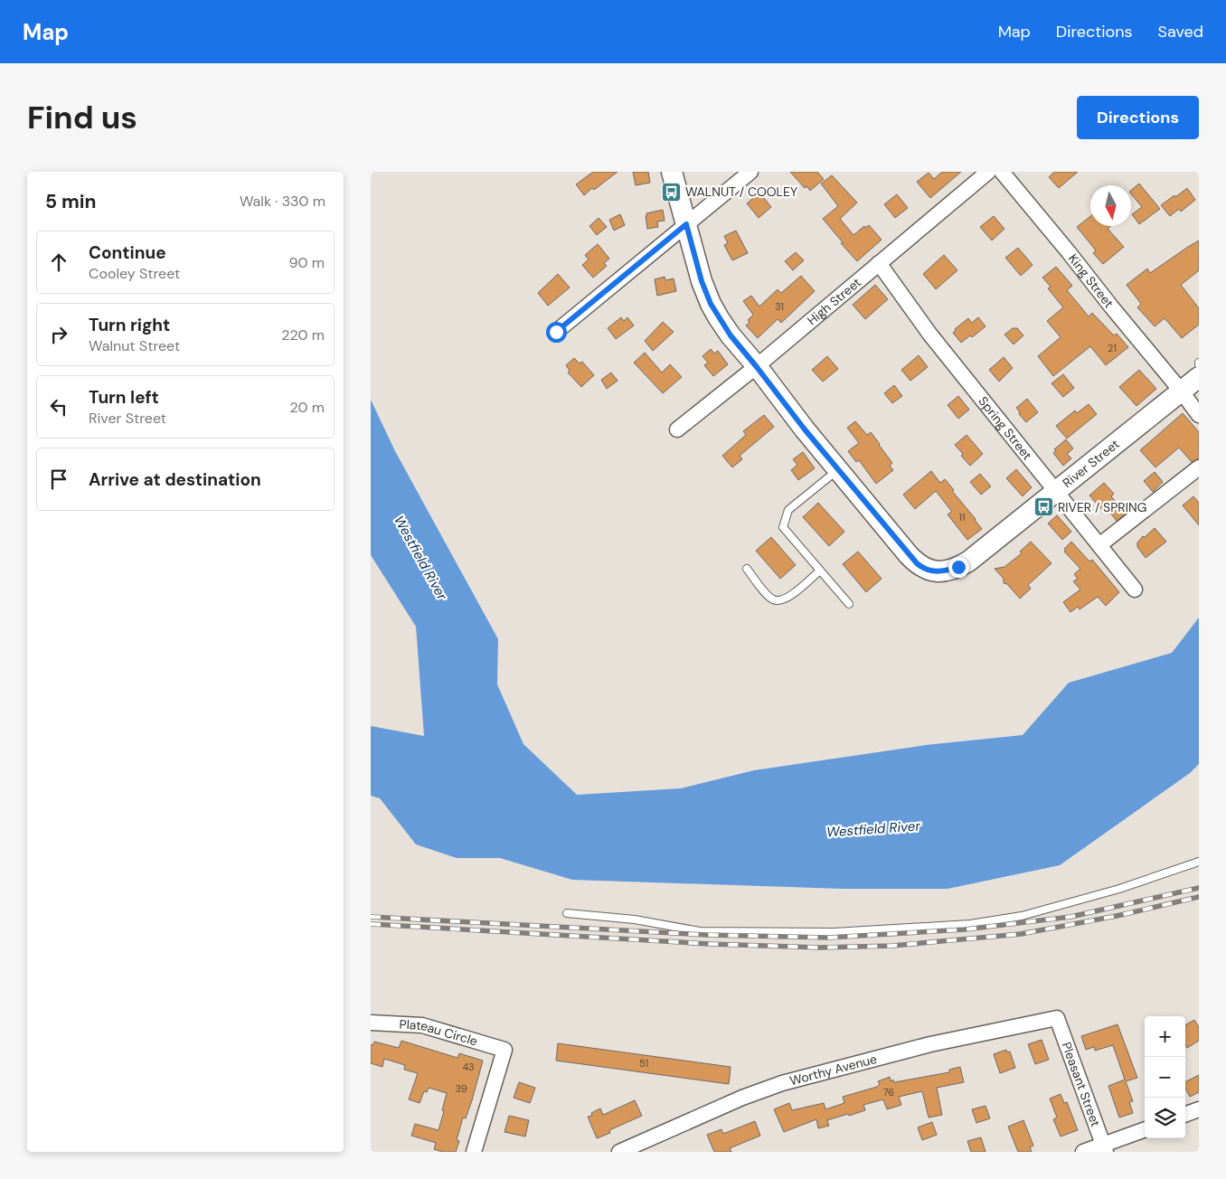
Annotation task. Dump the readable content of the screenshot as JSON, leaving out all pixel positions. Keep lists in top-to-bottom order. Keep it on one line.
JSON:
{"streets":{"street":["King Street","High Street","Spring Street","River Street","Plateau Circle","Worthy Avenue","Pleasant Street"]},"crossings":[["King Street","River Street"],["High Street","Spring Street"],["Spring Street","River Street"],["Worthy Avenue","Pleasant Street"]],"water":["Westfield River"],"places":{"bus stop":["WALNUT / COOLEY","RIVER / SPRING"]},"house_numbers":["31","21","11","51","43","39","76"],"north":"bottom","page":{"header":"Map","nav":["Map","Directions","Saved"],"buttons":"Directions","title":"Find us","heading":["5 min","Walk · 330 m"],"list":[["Continue","Cooley Street","90 m"],["Turn right","Walnut Street","220 m"],["Turn left","River Street","20 m"],"Arrive at destination"],"map_buttons":["+","−"]}}
